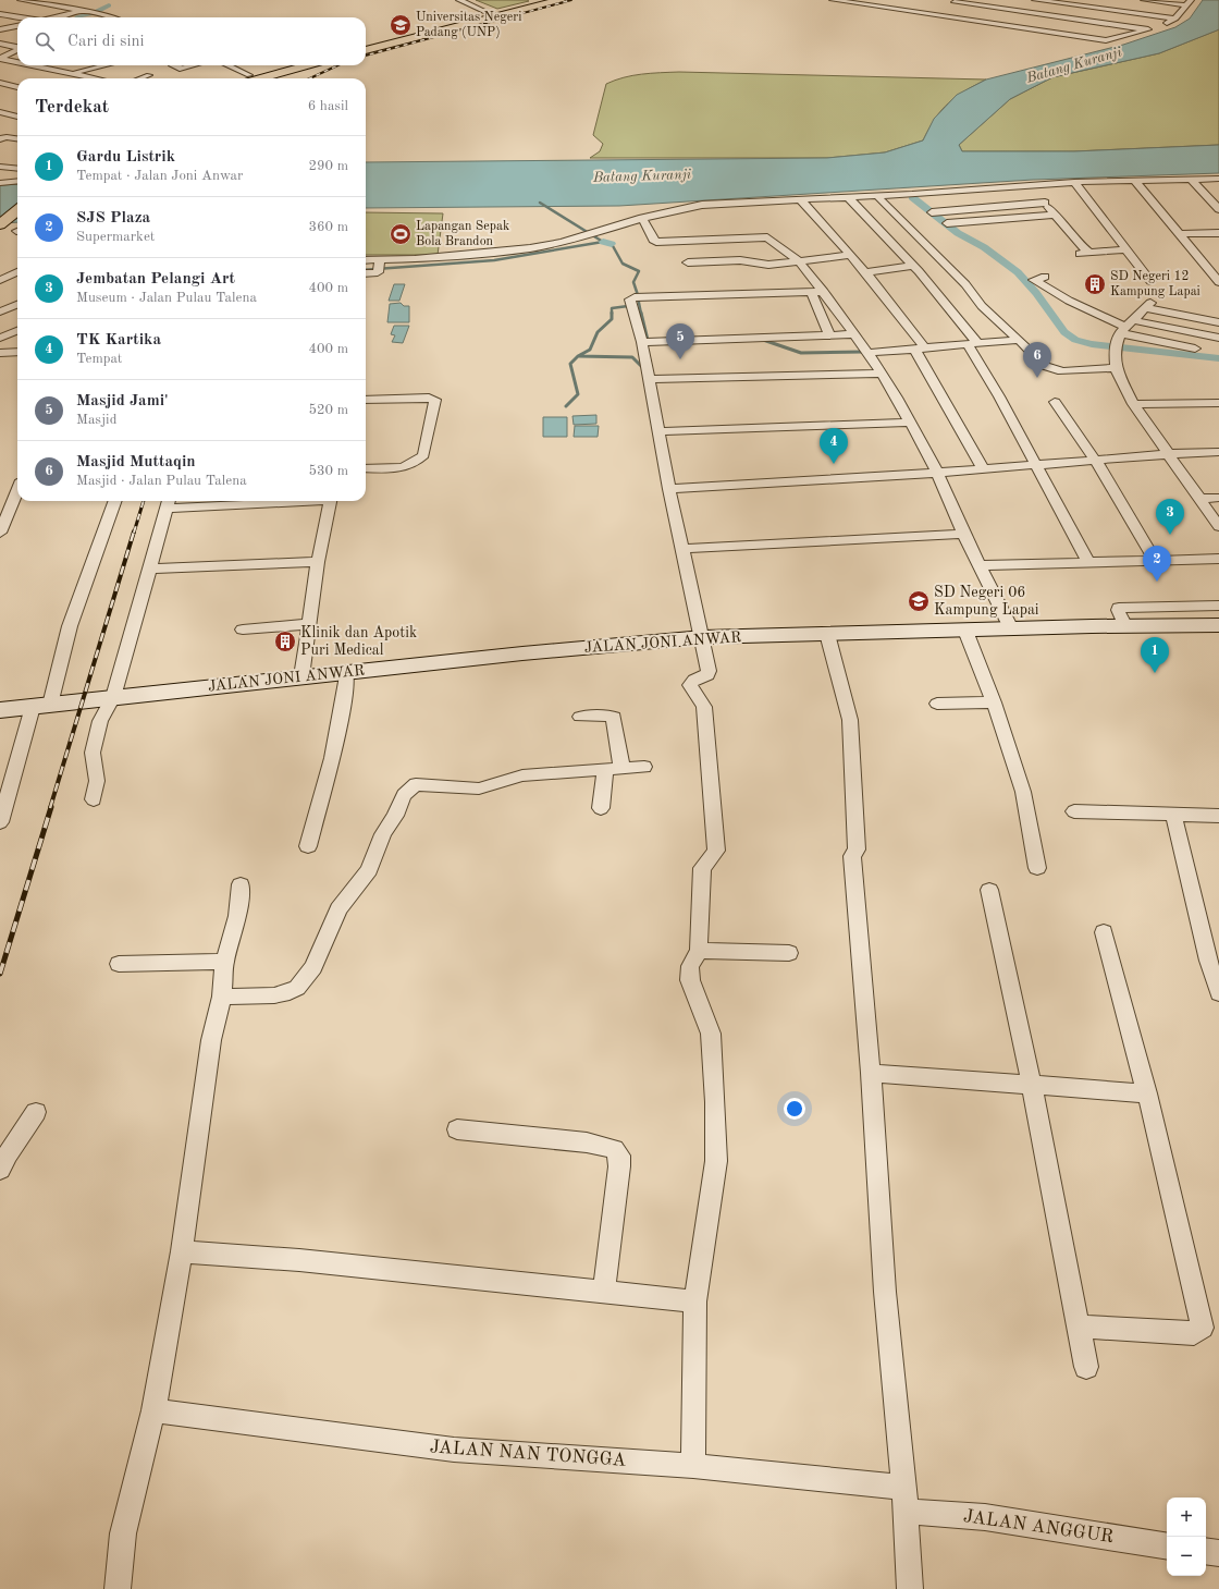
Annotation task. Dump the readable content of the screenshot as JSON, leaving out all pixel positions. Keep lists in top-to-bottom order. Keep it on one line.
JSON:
{"streets":{"main road":["JALAN JONI ANWAR"],"street":["JALAN NAN TONGGA","JALAN ANGGUR"]},"crossings":[["JALAN NAN TONGGA","JALAN ANGGUR"]],"water":["Batang Kuranji"],"places":{"school or university":["Universitas Negeri Padang (UNP)","SD Negeri 06 Kampung Lapai"],"sports":["Lapangan Sepak Bola Brandon"],"building":["SD Negeri 12 Kampung Lapai","Klinik dan Apotik Puri Medical"]},"page":{"search":"Cari di sini","heading":["Terdekat","6 hasil"],"list":[{"mark":"1","name":"Gardu Listrik","note":"Tempat · Jalan Joni Anwar","value":"290 m"},{"mark":"2","name":"SJS Plaza","note":"Supermarket","value":"360 m"},{"mark":"3","name":"Jembatan Pelangi Art","note":"Museum · Jalan Pulau Talena","value":"400 m"},{"mark":"4","name":"TK Kartika","note":"Tempat","value":"400 m"},{"mark":"5","name":"Masjid Jami'","note":"Masjid","value":"520 m"},{"mark":"6","name":"Masjid Muttaqin","note":"Masjid · Jalan Pulau Talena","value":"530 m"}],"pins":["5","6","4","3","2","1"],"map_buttons":["+","−"]}}
